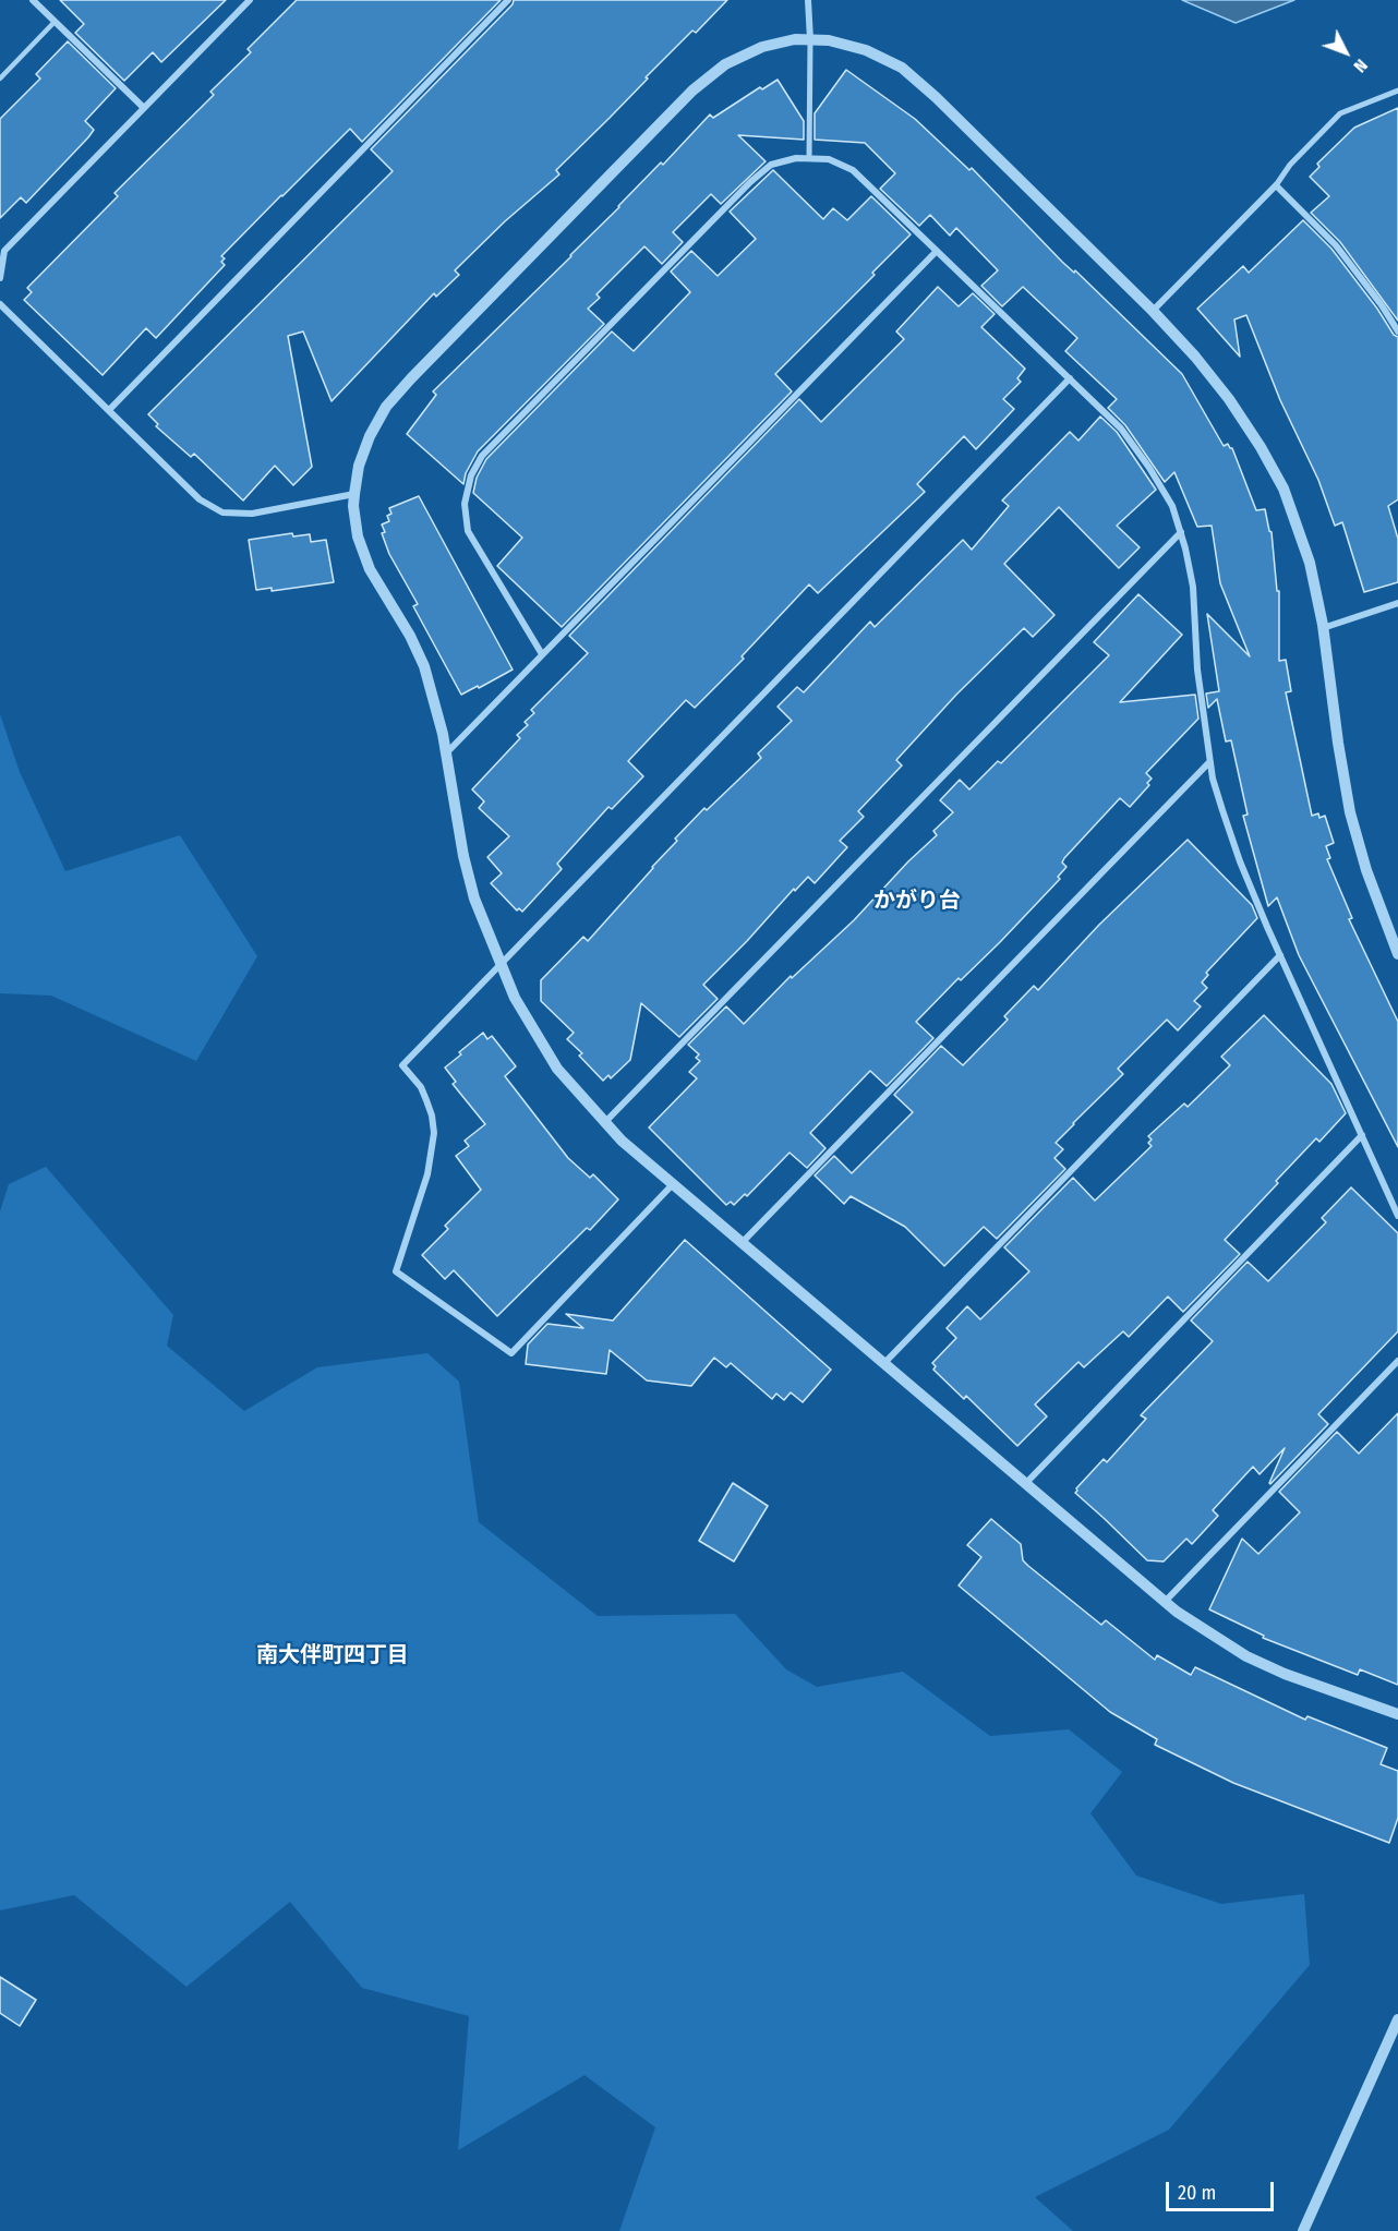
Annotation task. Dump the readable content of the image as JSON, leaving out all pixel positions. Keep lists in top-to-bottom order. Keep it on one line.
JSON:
{"districts":["かがり台","南大伴町四丁目"],"scale_bar":"20 m","north":"bottom right"}
